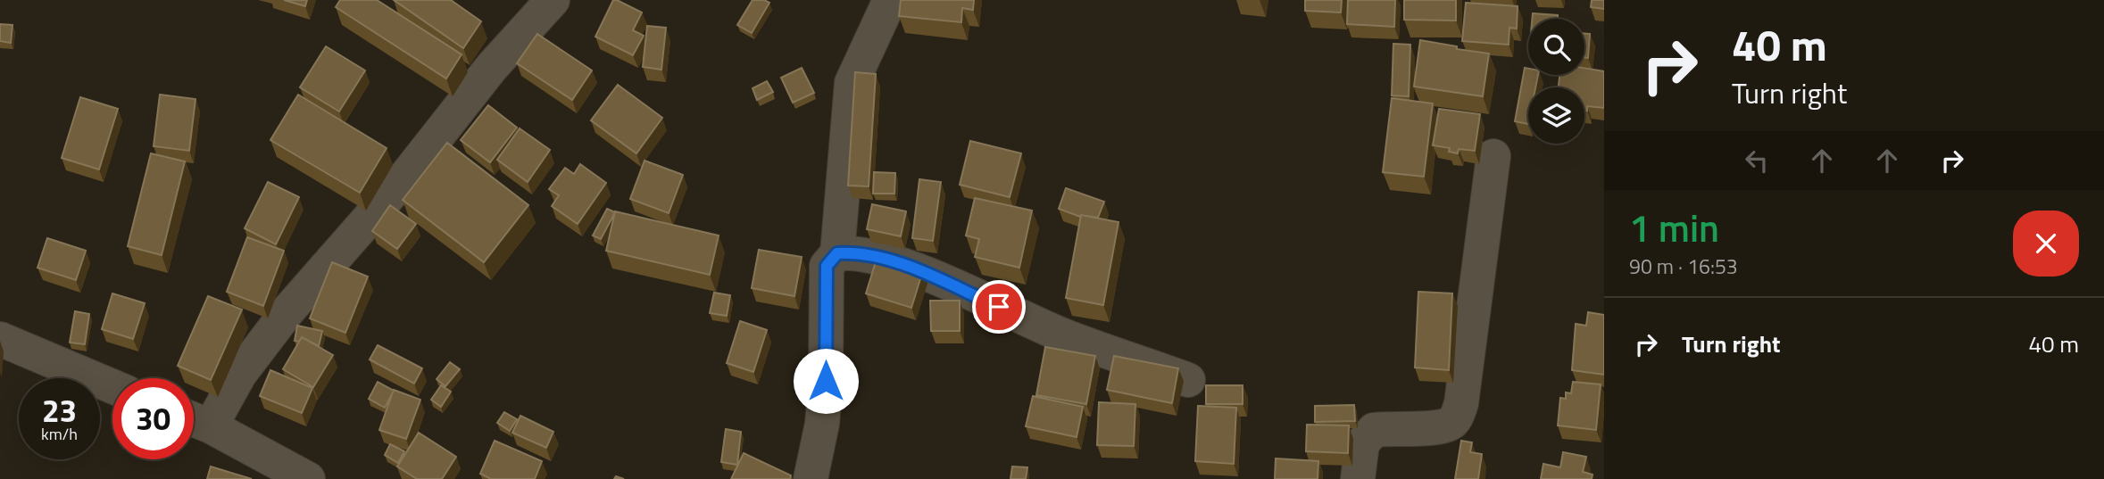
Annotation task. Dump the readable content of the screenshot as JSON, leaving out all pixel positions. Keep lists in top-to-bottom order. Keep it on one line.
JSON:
{"page":{"turn":["40 m","Turn right"],"heading":["1 min","90 m · 16:53"],"list":[{"name":"Turn right","value":"40 m"}],"speed":"23 km/h","limit":"30"}}
